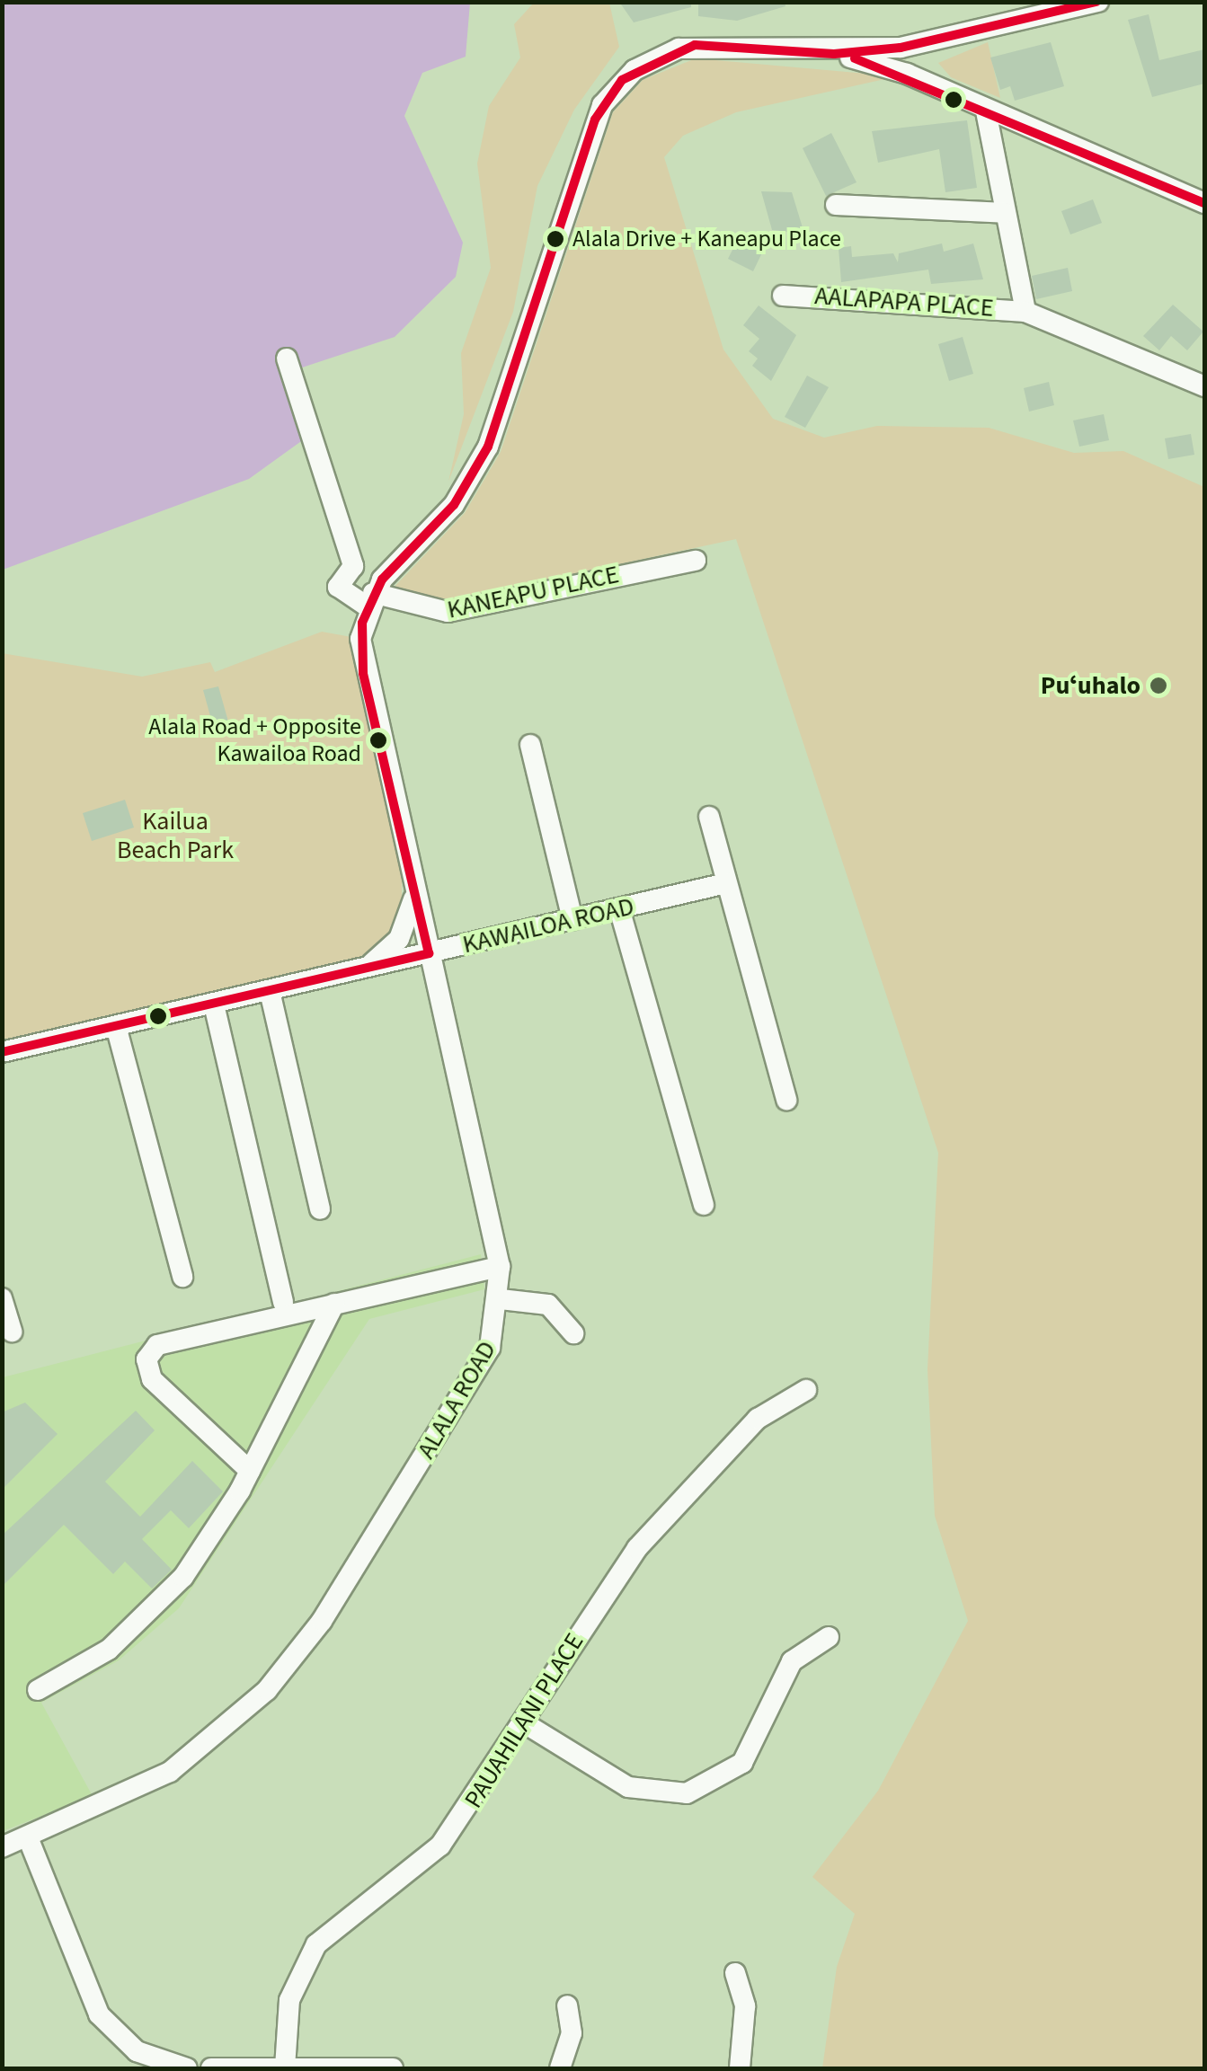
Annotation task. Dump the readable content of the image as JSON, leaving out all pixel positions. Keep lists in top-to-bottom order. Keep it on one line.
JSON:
{"streets":{"street":["AALAPAPA PLACE","KANEAPU PLACE","KAWAILOA ROAD","ALALA ROAD","PAUAHILANI PLACE"]},"crossings":[["KANEAPU PLACE","ALALA ROAD"],["KAWAILOA ROAD","ALALA ROAD"]],"parks":["Kailua Beach Park"],"places":["Alala Drive + Kaneapu Place","Puʻuhalo","Alala Road + Opposite Kawailoa Road"]}
